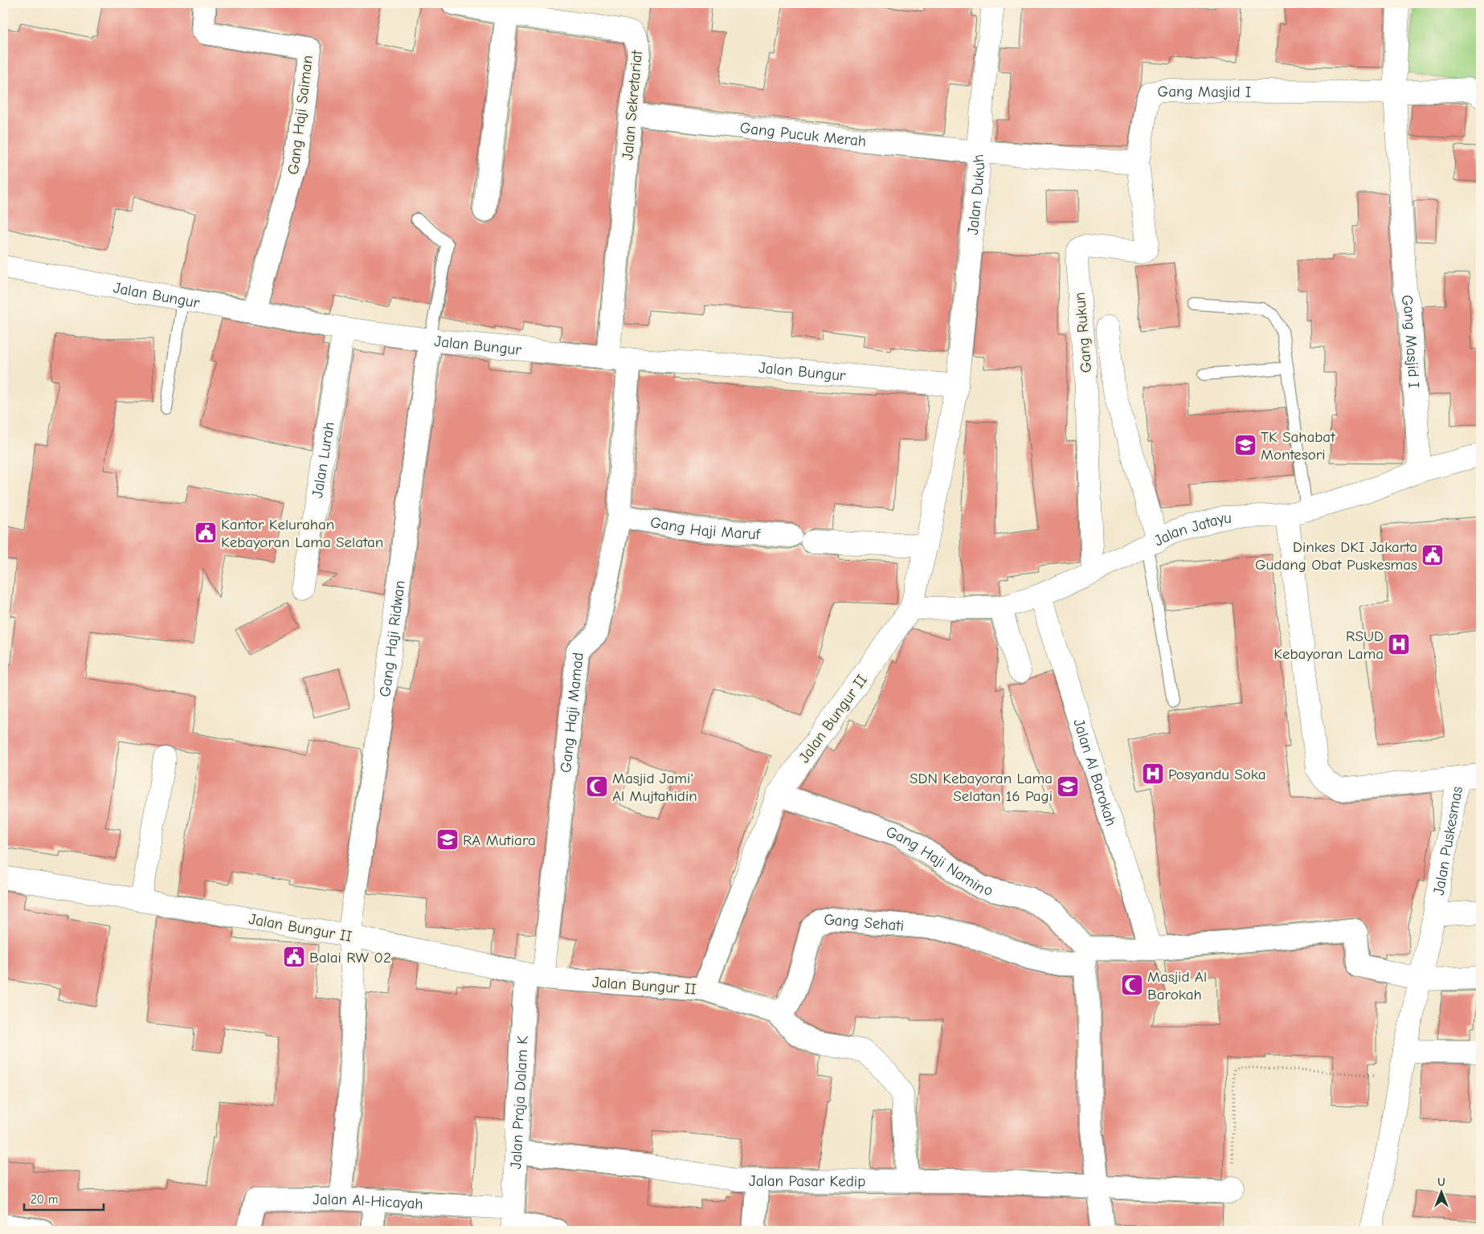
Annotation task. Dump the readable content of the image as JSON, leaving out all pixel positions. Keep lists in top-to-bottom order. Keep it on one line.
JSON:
{"streets":{"street":["Gang Masjid I","Jalan Sekretariat","Gang Haji Saiman","Gang Pucuk Merah","Jalan Dukuh","Jalan Bungur","Gang Rukun","Jalan Lurah","Gang Haji Maruf","Jalan Jatayu","Gang Haji Ridwan","Gang Haji Mamad","Jalan Bungur II","Jalan Al Barokah","Jalan Puskesmas","Gang Haji Namino","Gang Sehati","Jalan Praja Dalam K","Jalan Pasar Kedip","Jalan Al-Hicayah"]},"crossings":[["Gang Masjid I","Gang Rukun"],["Gang Masjid I","Jalan Jatayu"],["Jalan Sekretariat","Gang Pucuk Merah"],["Jalan Sekretariat","Jalan Bungur"],["Jalan Sekretariat","Gang Haji Mamad"],["Gang Haji Saiman","Jalan Bungur"],["Gang Pucuk Merah","Jalan Dukuh"],["Jalan Dukuh","Jalan Bungur"],["Jalan Dukuh","Jalan Bungur II"],["Jalan Bungur","Jalan Lurah"],["Jalan Bungur","Gang Haji Ridwan"],["Jalan Bungur","Gang Haji Mamad"],["Jalan Bungur","Jalan Bungur II"],["Gang Rukun","Jalan Jatayu"],["Gang Haji Maruf","Gang Haji Mamad"],["Jalan Jatayu","Jalan Bungur II"],["Jalan Jatayu","Jalan Al Barokah"],["Jalan Jatayu","Jalan Puskesmas"],["Gang Haji Ridwan","Jalan Bungur II"],["Gang Haji Ridwan","Jalan Al-Hicayah"],["Gang Haji Mamad","Jalan Bungur II"],["Gang Haji Mamad","Jalan Praja Dalam K"],["Jalan Bungur II","Gang Haji Namino"],["Jalan Bungur II","Jalan Praja Dalam K"],["Jalan Al Barokah","Gang Sehati"],["Jalan Puskesmas","Gang Sehati"],["Gang Haji Namino","Gang Sehati"],["Jalan Praja Dalam K","Jalan Pasar Kedip"],["Jalan Praja Dalam K","Jalan Al-Hicayah"]],"places":{"school or university":["TK Sahabat Montesori","SDN Kebayoran Lama Selatan 16 Pagi","RA Mutiara"],"public building":["Kantor Kelurahan Kebayoran Lama Selatan","Dinkes DKI Jakarta Gudang Obat Puskesmas","Balai RW 02"],"hospital":["RSUD Kebayoran Lama","Posyandu Soka"],"mosque":["Masjid Jami' Al Mujtahidin","Masjid Al Barokah"]},"scale_bar":"20 m","north":"top"}
